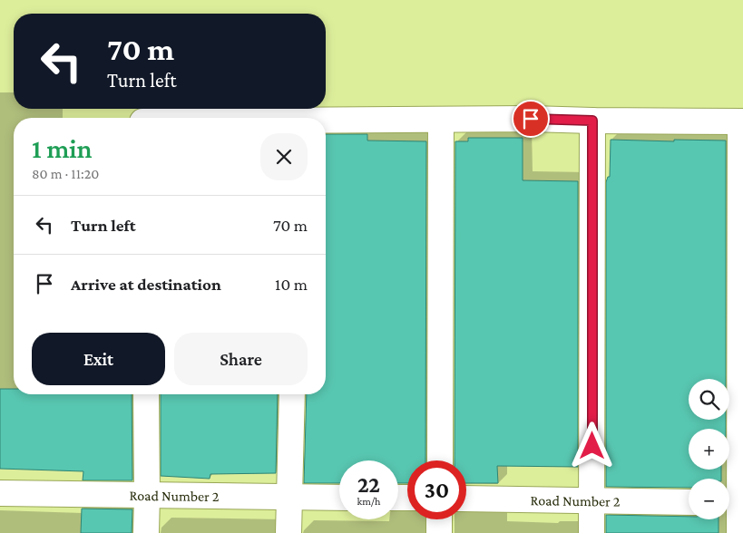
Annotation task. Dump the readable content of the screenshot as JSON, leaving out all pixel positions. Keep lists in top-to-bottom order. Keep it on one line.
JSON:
{"streets":{"street":["Road Number 2"]},"page":{"turn":["70 m","Turn left"],"heading":["1 min","80 m · 11:20"],"list":[{"name":"Turn left","value":"70 m"},{"name":"Arrive at destination","value":"10 m"}],"buttons":["Exit","Share"],"map_buttons":["+","−"],"speed":"22 km/h","limit":"30"}}
